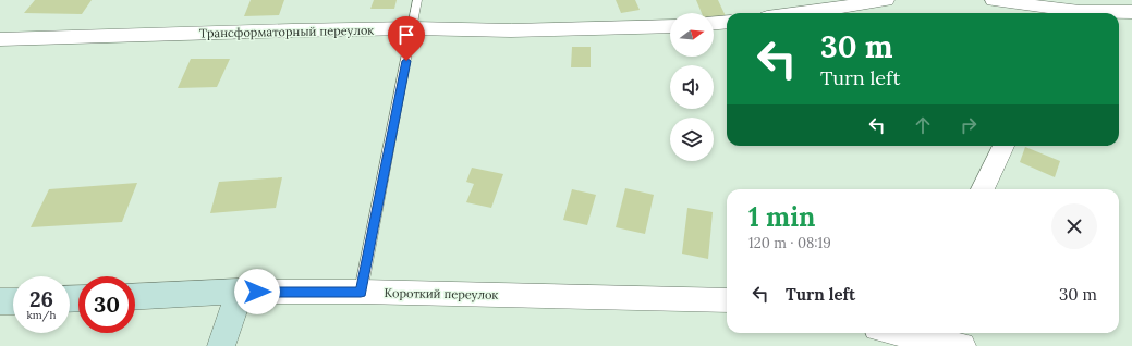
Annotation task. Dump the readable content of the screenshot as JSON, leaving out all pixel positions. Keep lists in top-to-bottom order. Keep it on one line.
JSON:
{"streets":{"street":["Трансформаторный переулок","Короткий переулок"]},"north":"right","page":{"turn":["30 m","Turn left"],"heading":["1 min","120 m · 08:19"],"list":[{"name":"Turn left","value":"30 m"}],"speed":"26 km/h","limit":"30"}}
